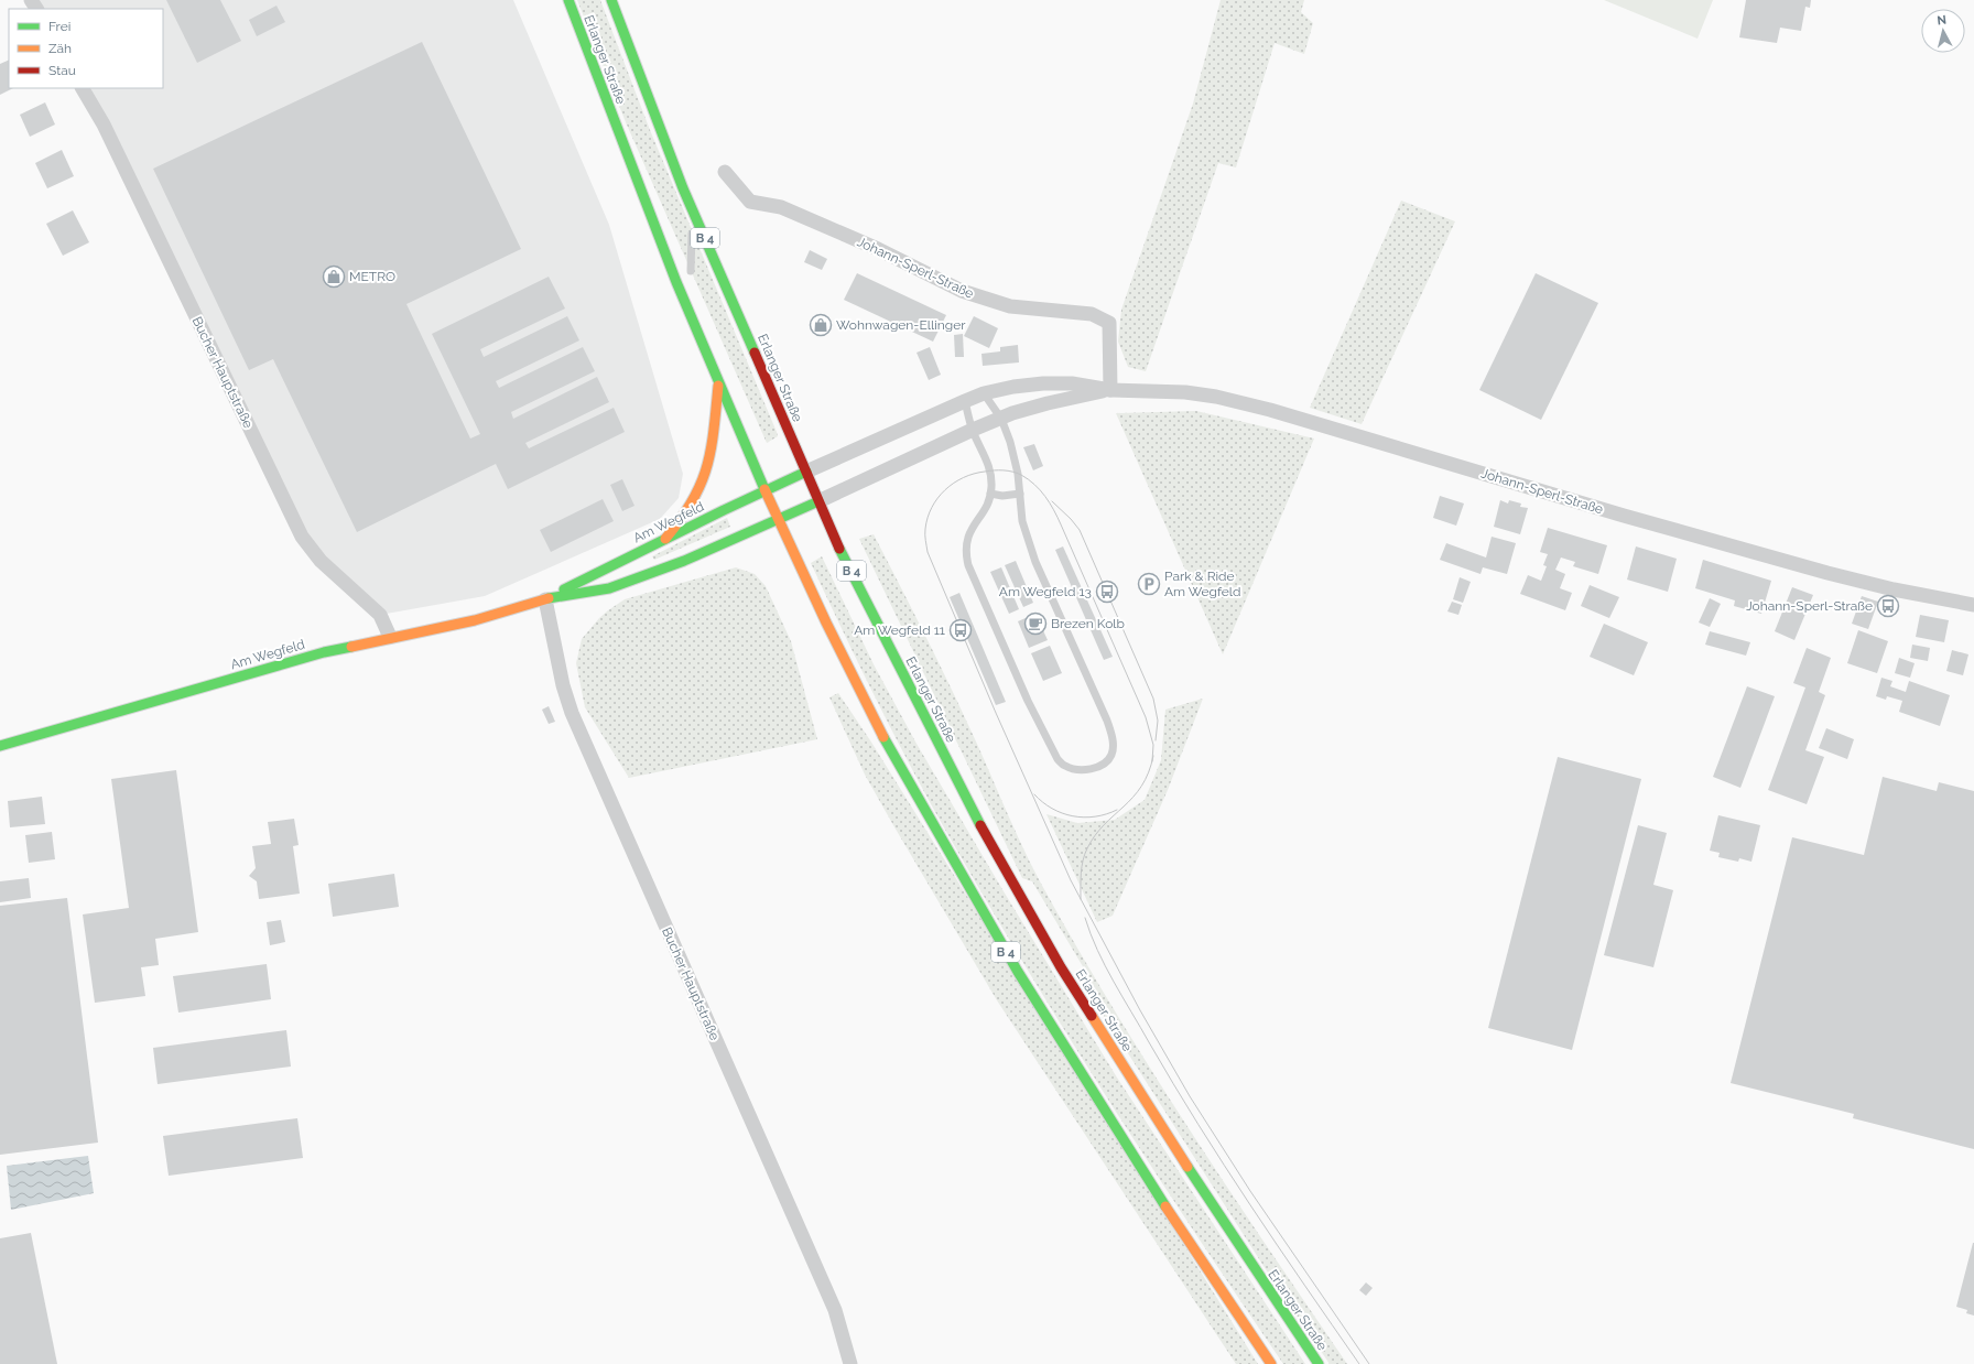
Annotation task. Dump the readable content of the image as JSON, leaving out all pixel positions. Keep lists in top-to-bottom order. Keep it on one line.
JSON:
{"streets":{"main road":["Erlanger Straße","B 4","Johann-Sperl-Straße","Am Wegfeld"],"street":["Bucher Hauptstraße"]},"crossings":[["Erlanger Straße","B 4"],["Erlanger Straße","Johann-Sperl-Straße"],["Erlanger Straße","Am Wegfeld"],["B 4","Am Wegfeld"],["Johann-Sperl-Straße","Am Wegfeld"],["Bucher Hauptstraße","Am Wegfeld"]],"places":{"shop":["METRO","Wohnwagen-Ellinger"],"parking":["Park & Ride Am Wegfeld"],"bus stop":["Am Wegfeld 13","Johann-Sperl-Straße","Am Wegfeld 11"],"cafe":["Brezen Kolb"]},"legend":["Frei","Zäh","Stau"],"north":"top"}
